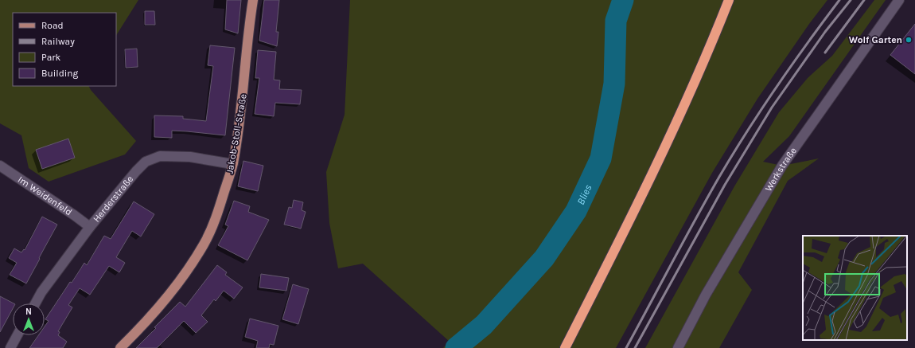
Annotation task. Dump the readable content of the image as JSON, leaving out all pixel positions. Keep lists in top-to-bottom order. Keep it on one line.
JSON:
{"streets":{"main road":["Jakob-Stoll-Straße"],"street":["Werkstraße","Im Weidenfeld","Herderstraße"]},"crossings":[["Jakob-Stoll-Straße","Herderstraße"],["Im Weidenfeld","Herderstraße"]],"water":["Blies"],"places":["Wolf Garten"],"legend":["Road","Railway","Park","Building"],"north":"top"}
